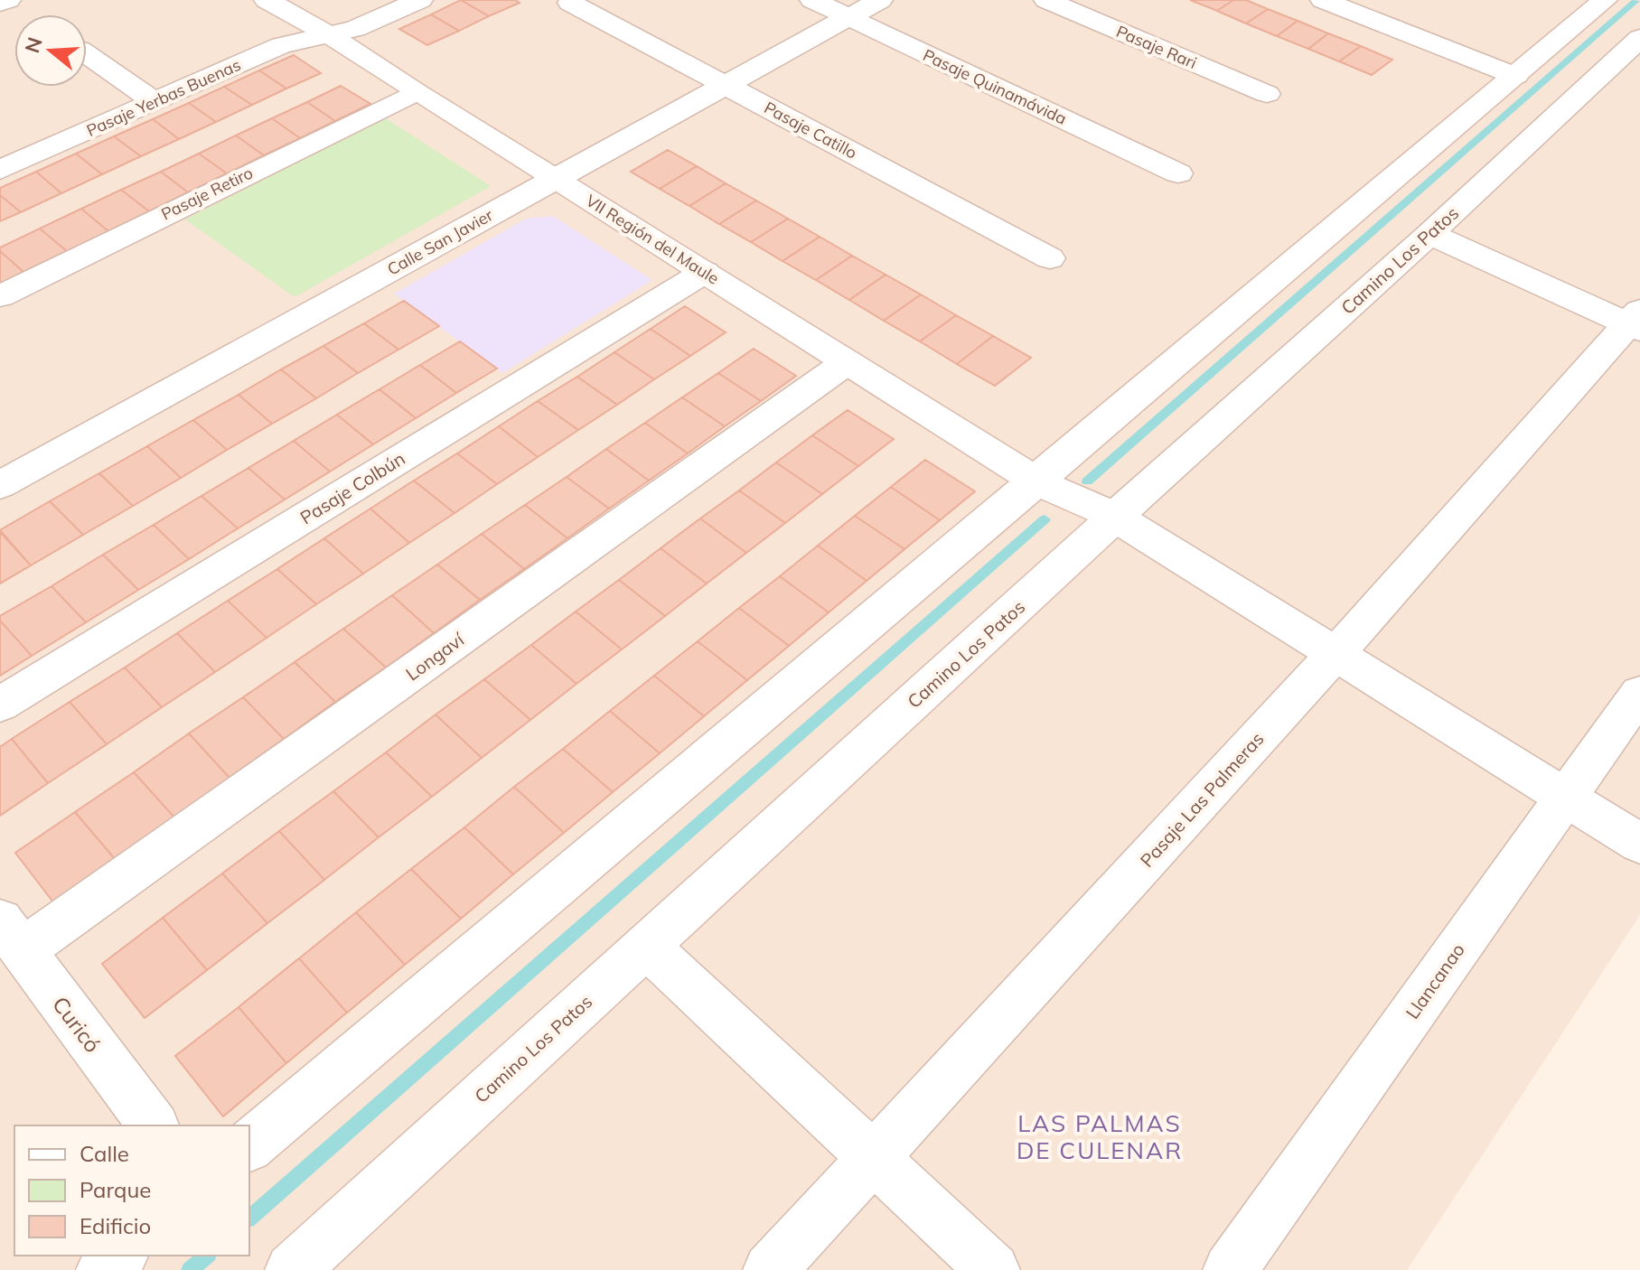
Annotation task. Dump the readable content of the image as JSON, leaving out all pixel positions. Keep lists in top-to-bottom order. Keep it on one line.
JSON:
{"streets":{"street":["Pasaje Rari","Pasaje Quinamávida","Pasaje Yerbas Buenas","Pasaje Catillo","Pasaje Retiro","VII Región del Maule","Calle San Javier","Camino Los Patos","Pasaje Colbún","Longaví","Pasaje Las Palmeras","Llancanao","Curicó"]},"crossings":[["Pasaje Quinamávida","Calle San Javier"],["Pasaje Yerbas Buenas","VII Región del Maule"],["Pasaje Catillo","Calle San Javier"],["Pasaje Retiro","VII Región del Maule"],["VII Región del Maule","Calle San Javier"],["VII Región del Maule","Camino Los Patos"],["VII Región del Maule","Pasaje Colbún"],["VII Región del Maule","Longaví"],["VII Región del Maule","Pasaje Las Palmeras"],["VII Región del Maule","Llancanao"],["Longaví","Curicó"]],"districts":["LAS PALMAS DE CULENAR"],"legend":["Calle","Parque","Edificio"],"north":"left"}
